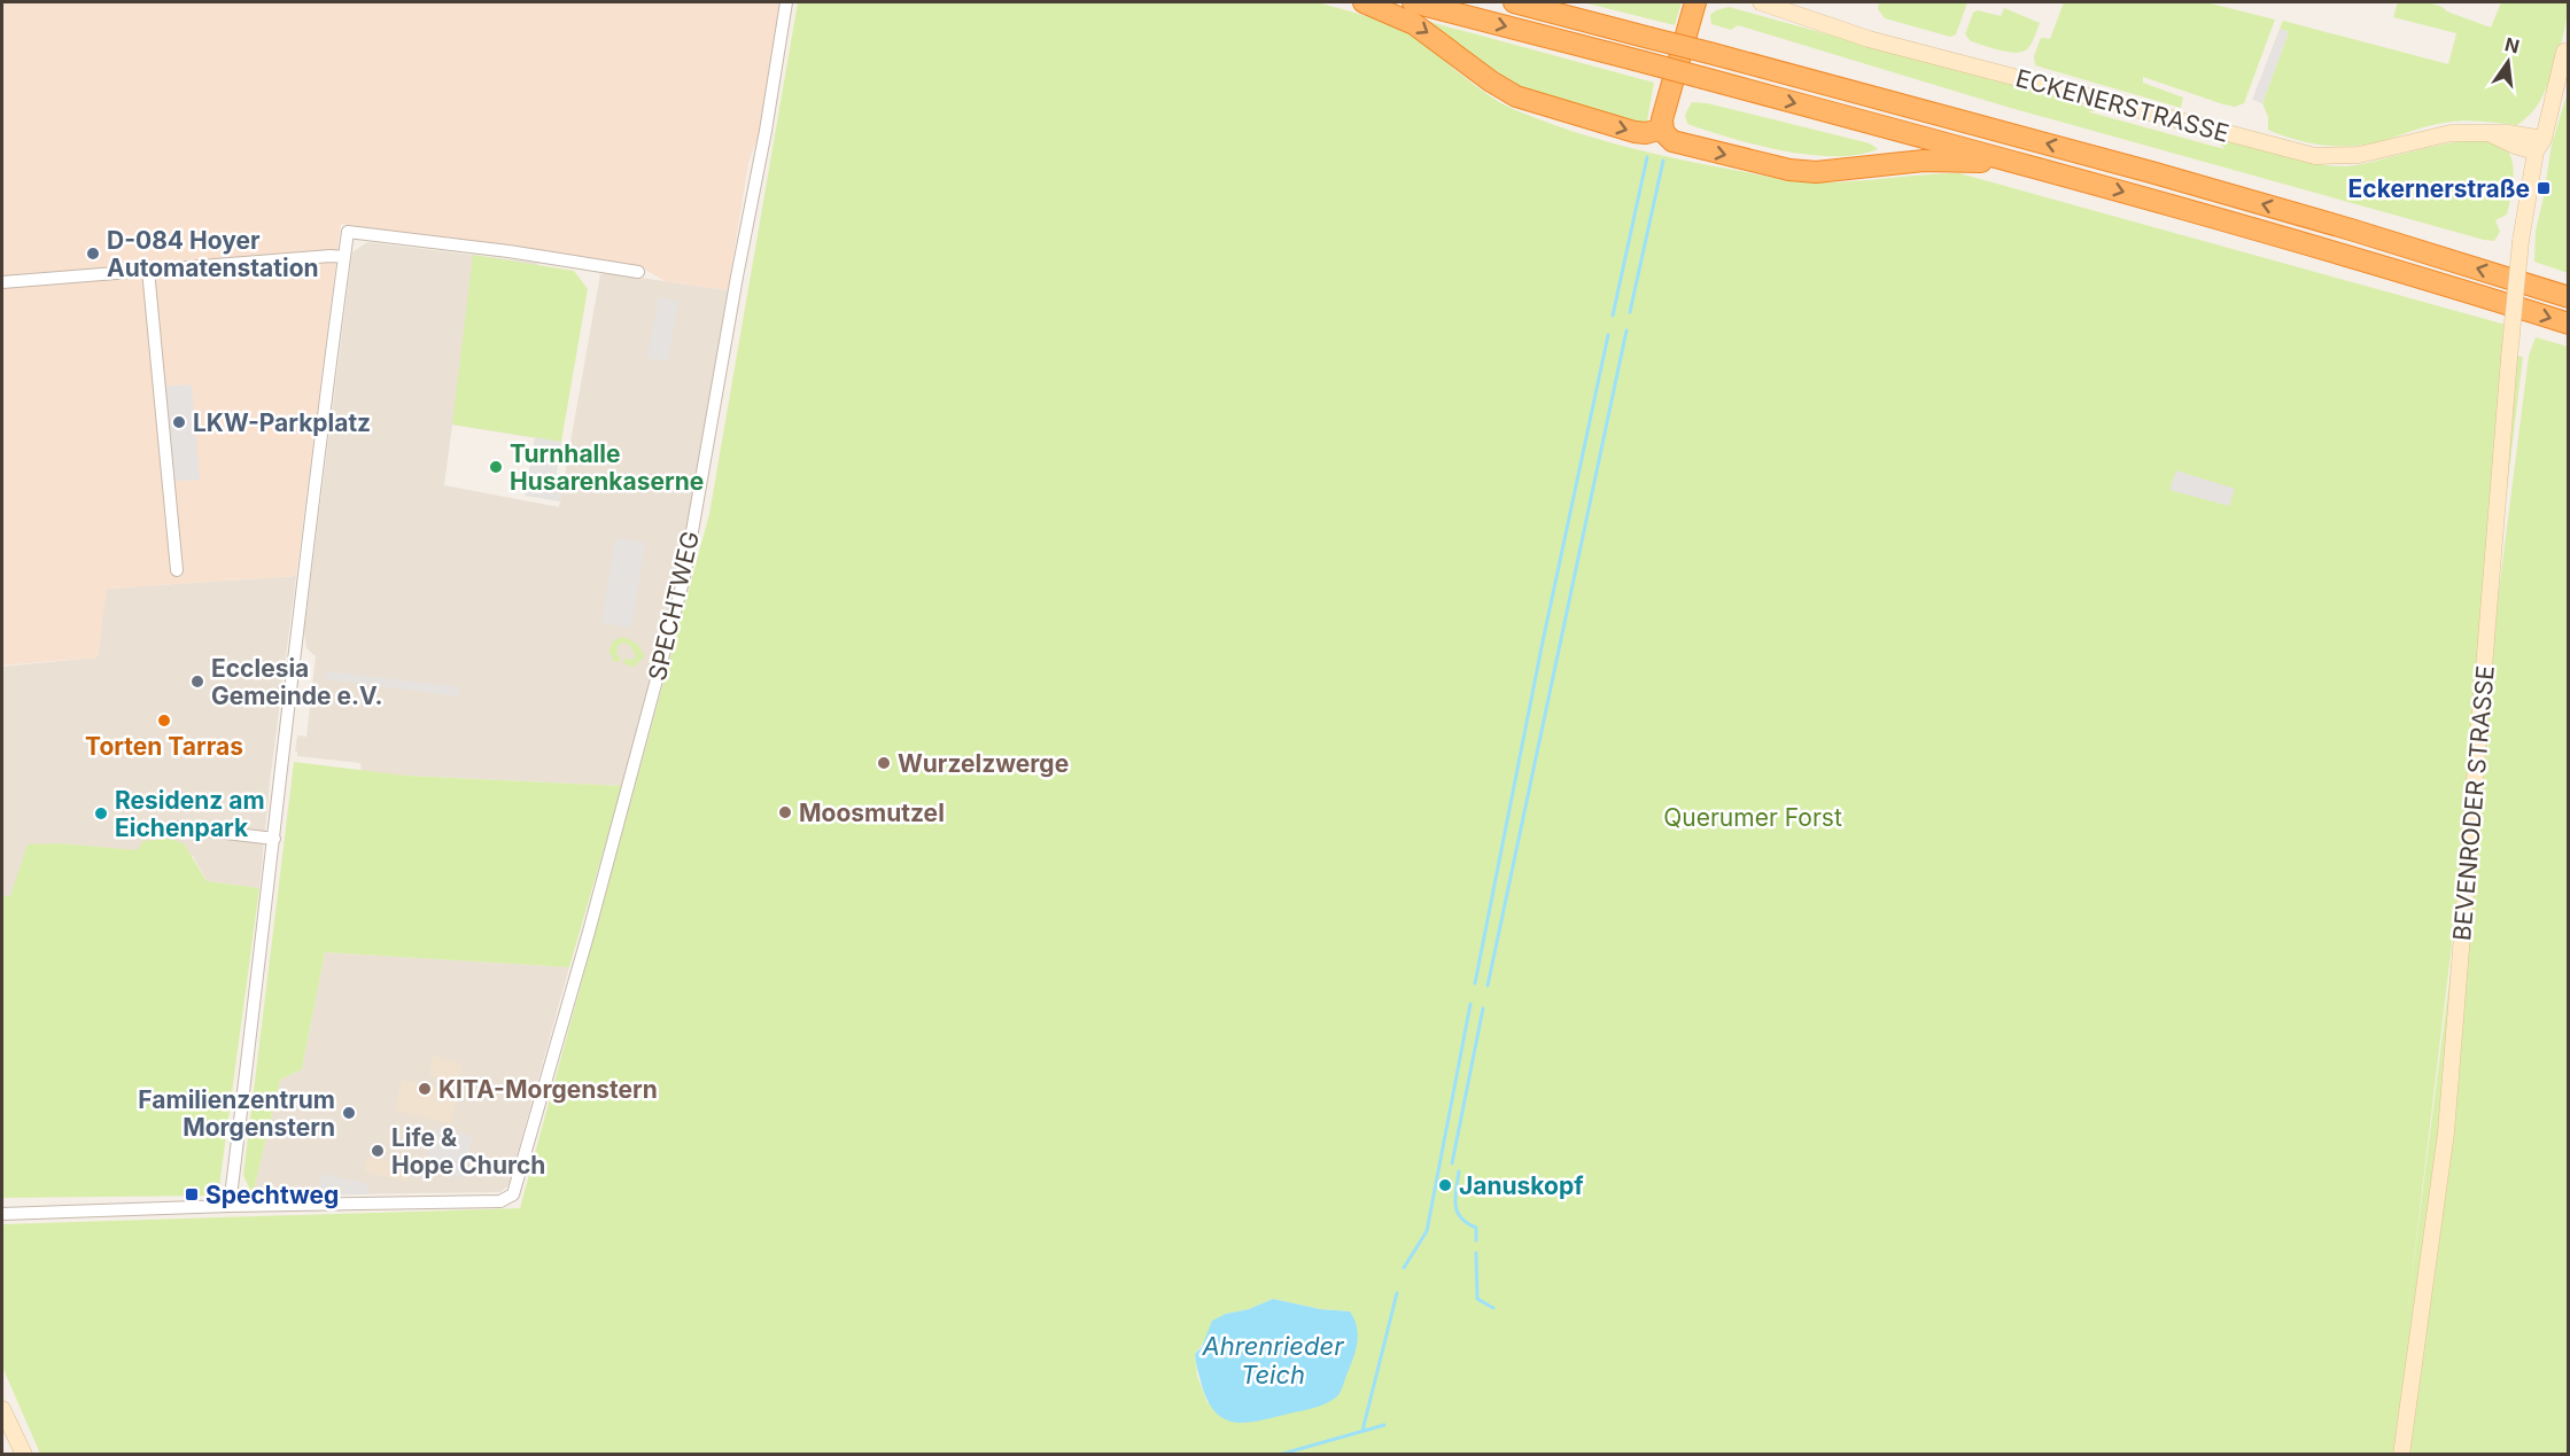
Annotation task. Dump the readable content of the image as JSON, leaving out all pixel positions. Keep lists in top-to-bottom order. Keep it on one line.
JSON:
{"streets":{"main road":["ECKENERSTRASSE","BEVENRODER STRASSE"],"street":["SPECHTWEG"]},"crossings":[["ECKENERSTRASSE","BEVENRODER STRASSE"]],"water":["Ahrenrieder Teich"],"parks":["Querumer Forst"],"places":{"transit":["Eckernerstraße","Spechtweg"],"other":["D-084 Hoyer Automatenstation","LKW-Parkplatz","Turnhalle Husarenkaserne","Ecclesia Gemeinde e.V.","Torten Tarras","Wurzelzwerge","Moosmutzel","Residenz am Eichenpark","KITA-Morgenstern","Familienzentrum Morgenstern","Life & Hope Church","Januskopf"]},"north":"top"}
